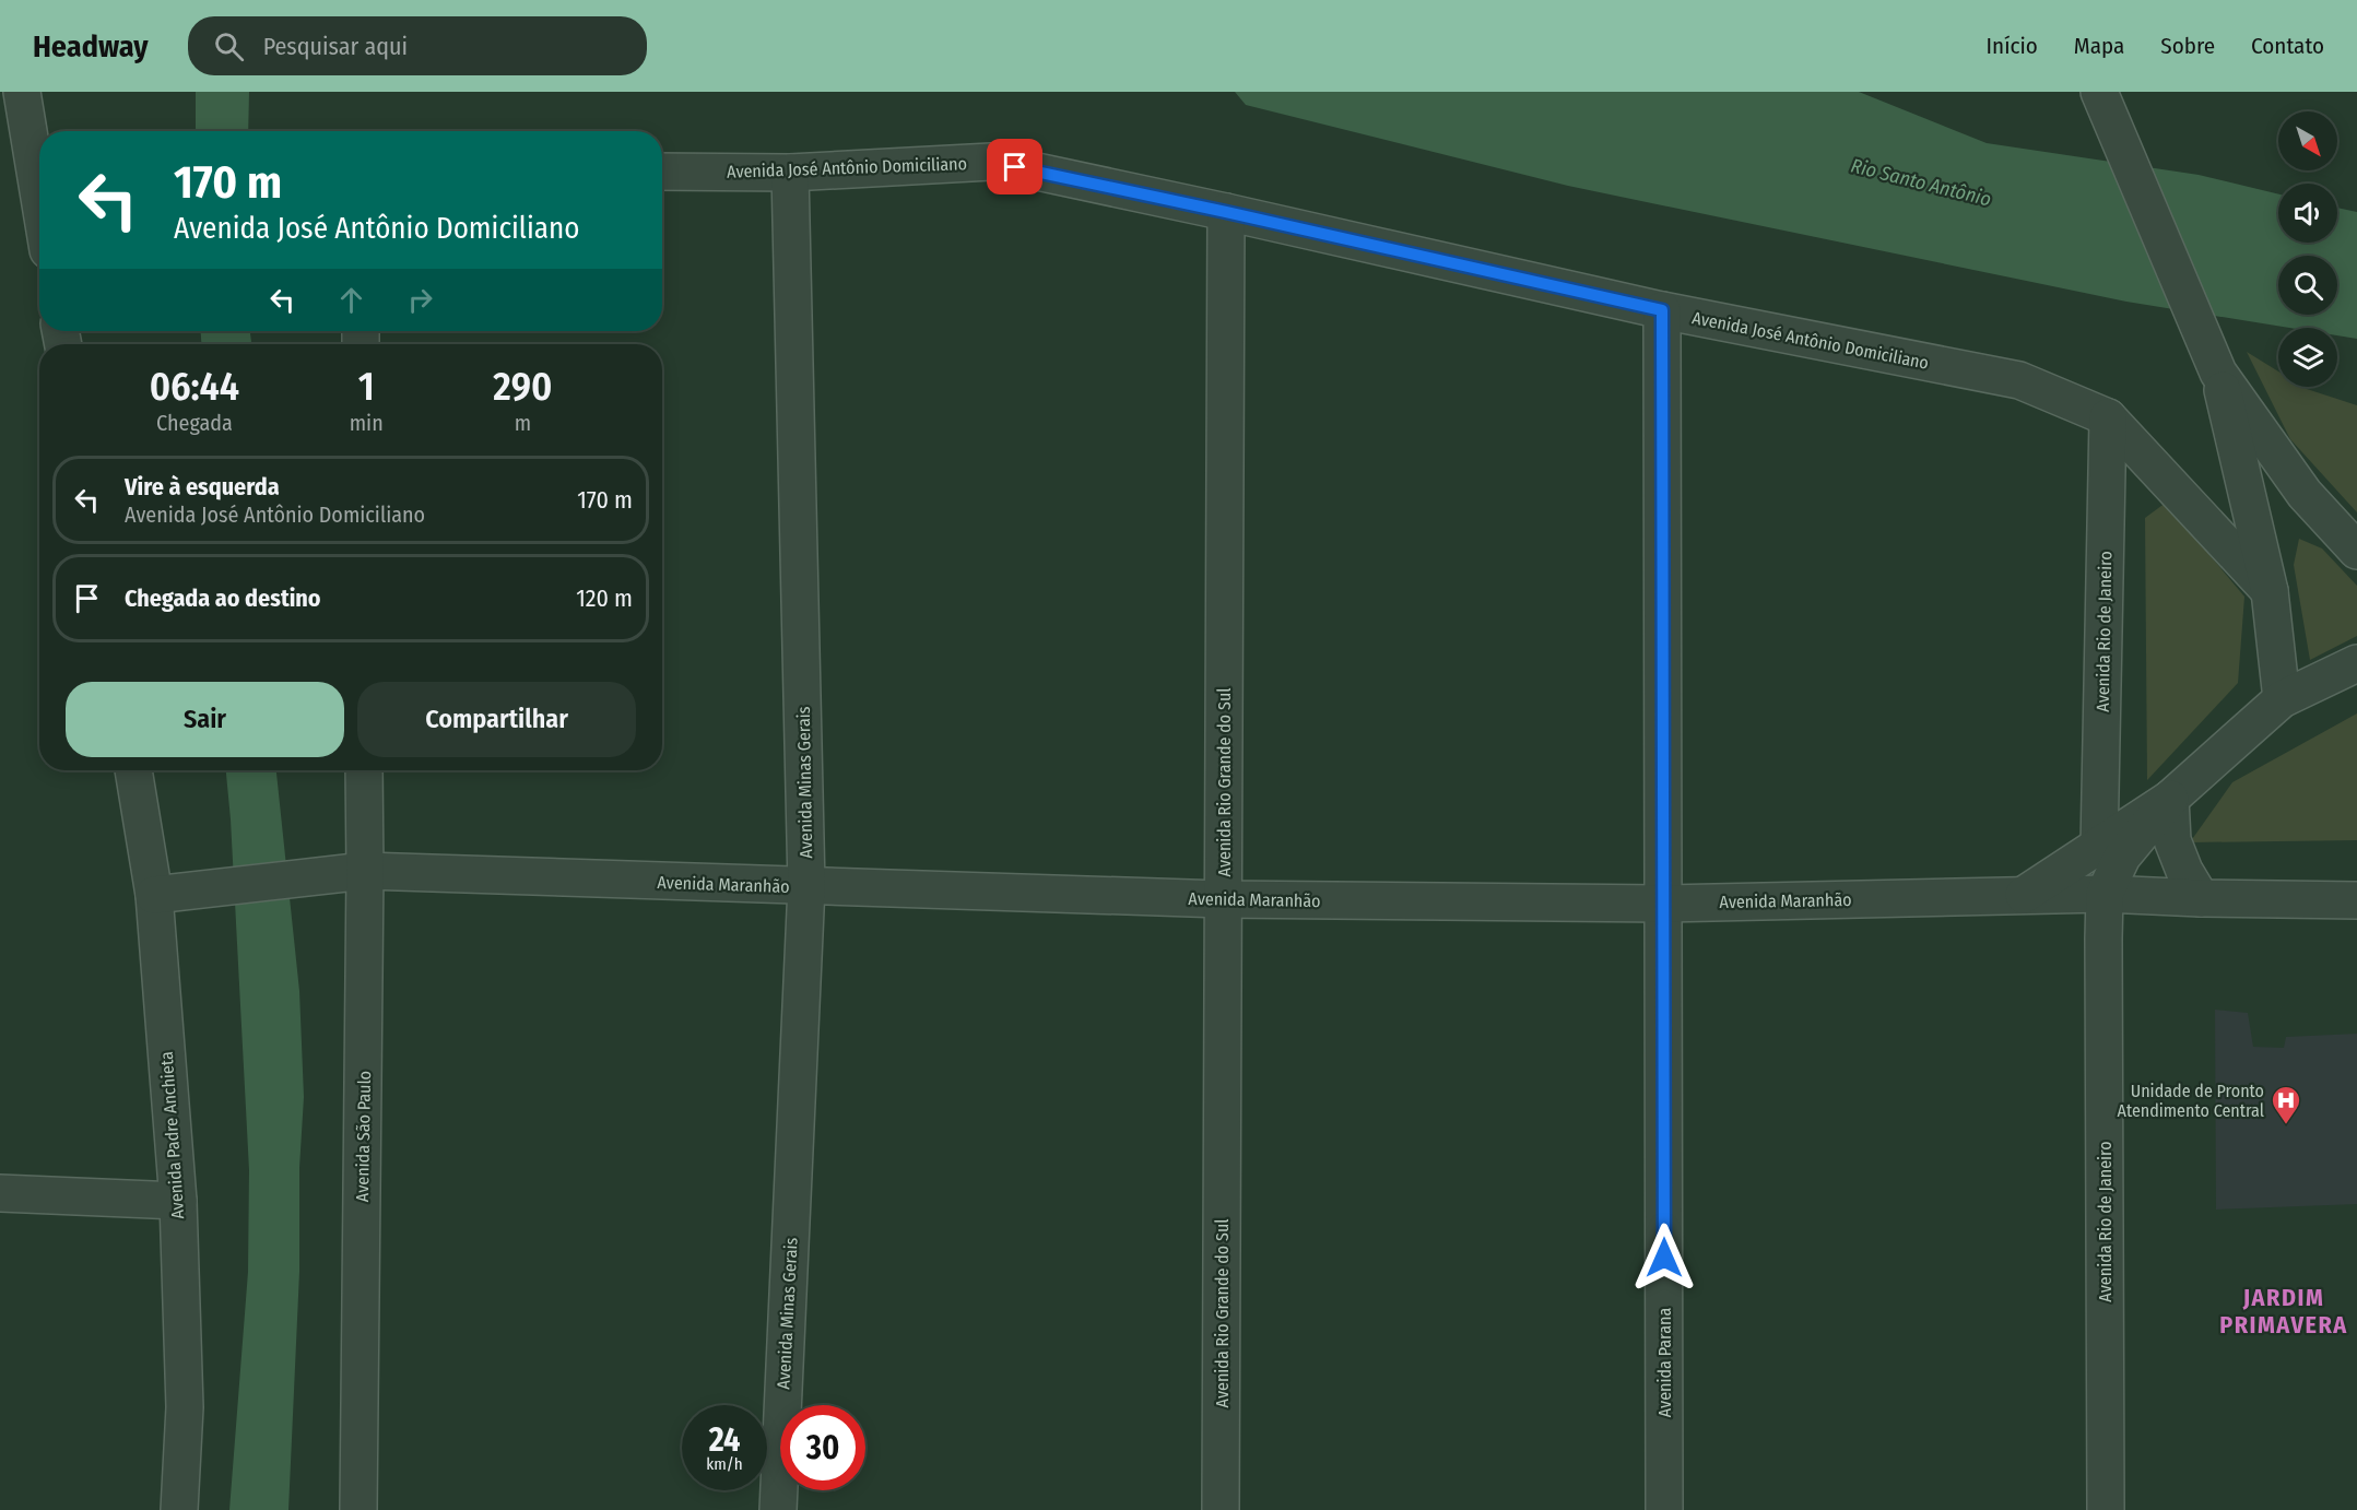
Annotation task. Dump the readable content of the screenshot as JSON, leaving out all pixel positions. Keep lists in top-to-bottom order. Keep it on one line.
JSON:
{"streets":{"street":["Avenida José Antônio Domiciliano","Avenida Rio de Janeiro","Avenida Minas Gerais","Avenida Rio Grande do Sul","Avenida Maranhão","Avenida Padre Anchieta","Avenida São Paulo","Avenida Parana"]},"crossings":[["Avenida José Antônio Domiciliano","Avenida Rio de Janeiro"],["Avenida José Antônio Domiciliano","Avenida Minas Gerais"],["Avenida José Antônio Domiciliano","Avenida Rio Grande do Sul"],["Avenida José Antônio Domiciliano","Avenida Parana"],["Avenida Rio de Janeiro","Avenida Maranhão"],["Avenida Minas Gerais","Avenida Maranhão"],["Avenida Rio Grande do Sul","Avenida Maranhão"],["Avenida Maranhão","Avenida Padre Anchieta"],["Avenida Maranhão","Avenida São Paulo"],["Avenida Maranhão","Avenida Parana"]],"districts":["JARDIM PRIMAVERA"],"water":["Rio Santo Antônio"],"places":{"hospital":["Unidade de Pronto Atendimento Central"]},"north":"bottom right","page":{"header":"Headway","search":"Pesquisar aqui","nav":["Início","Mapa","Sobre","Contato"],"turn":["170 m","Avenida José Antônio Domiciliano"],"eta":["06:44","Chegada","1","min","290","m"],"list":[{"name":"Vire à esquerda","note":"Avenida José Antônio Domiciliano","value":"170 m"},{"name":"Chegada ao destino","value":"120 m"}],"buttons":["Sair","Compartilhar"],"speed":"24 km/h","limit":"30"}}
